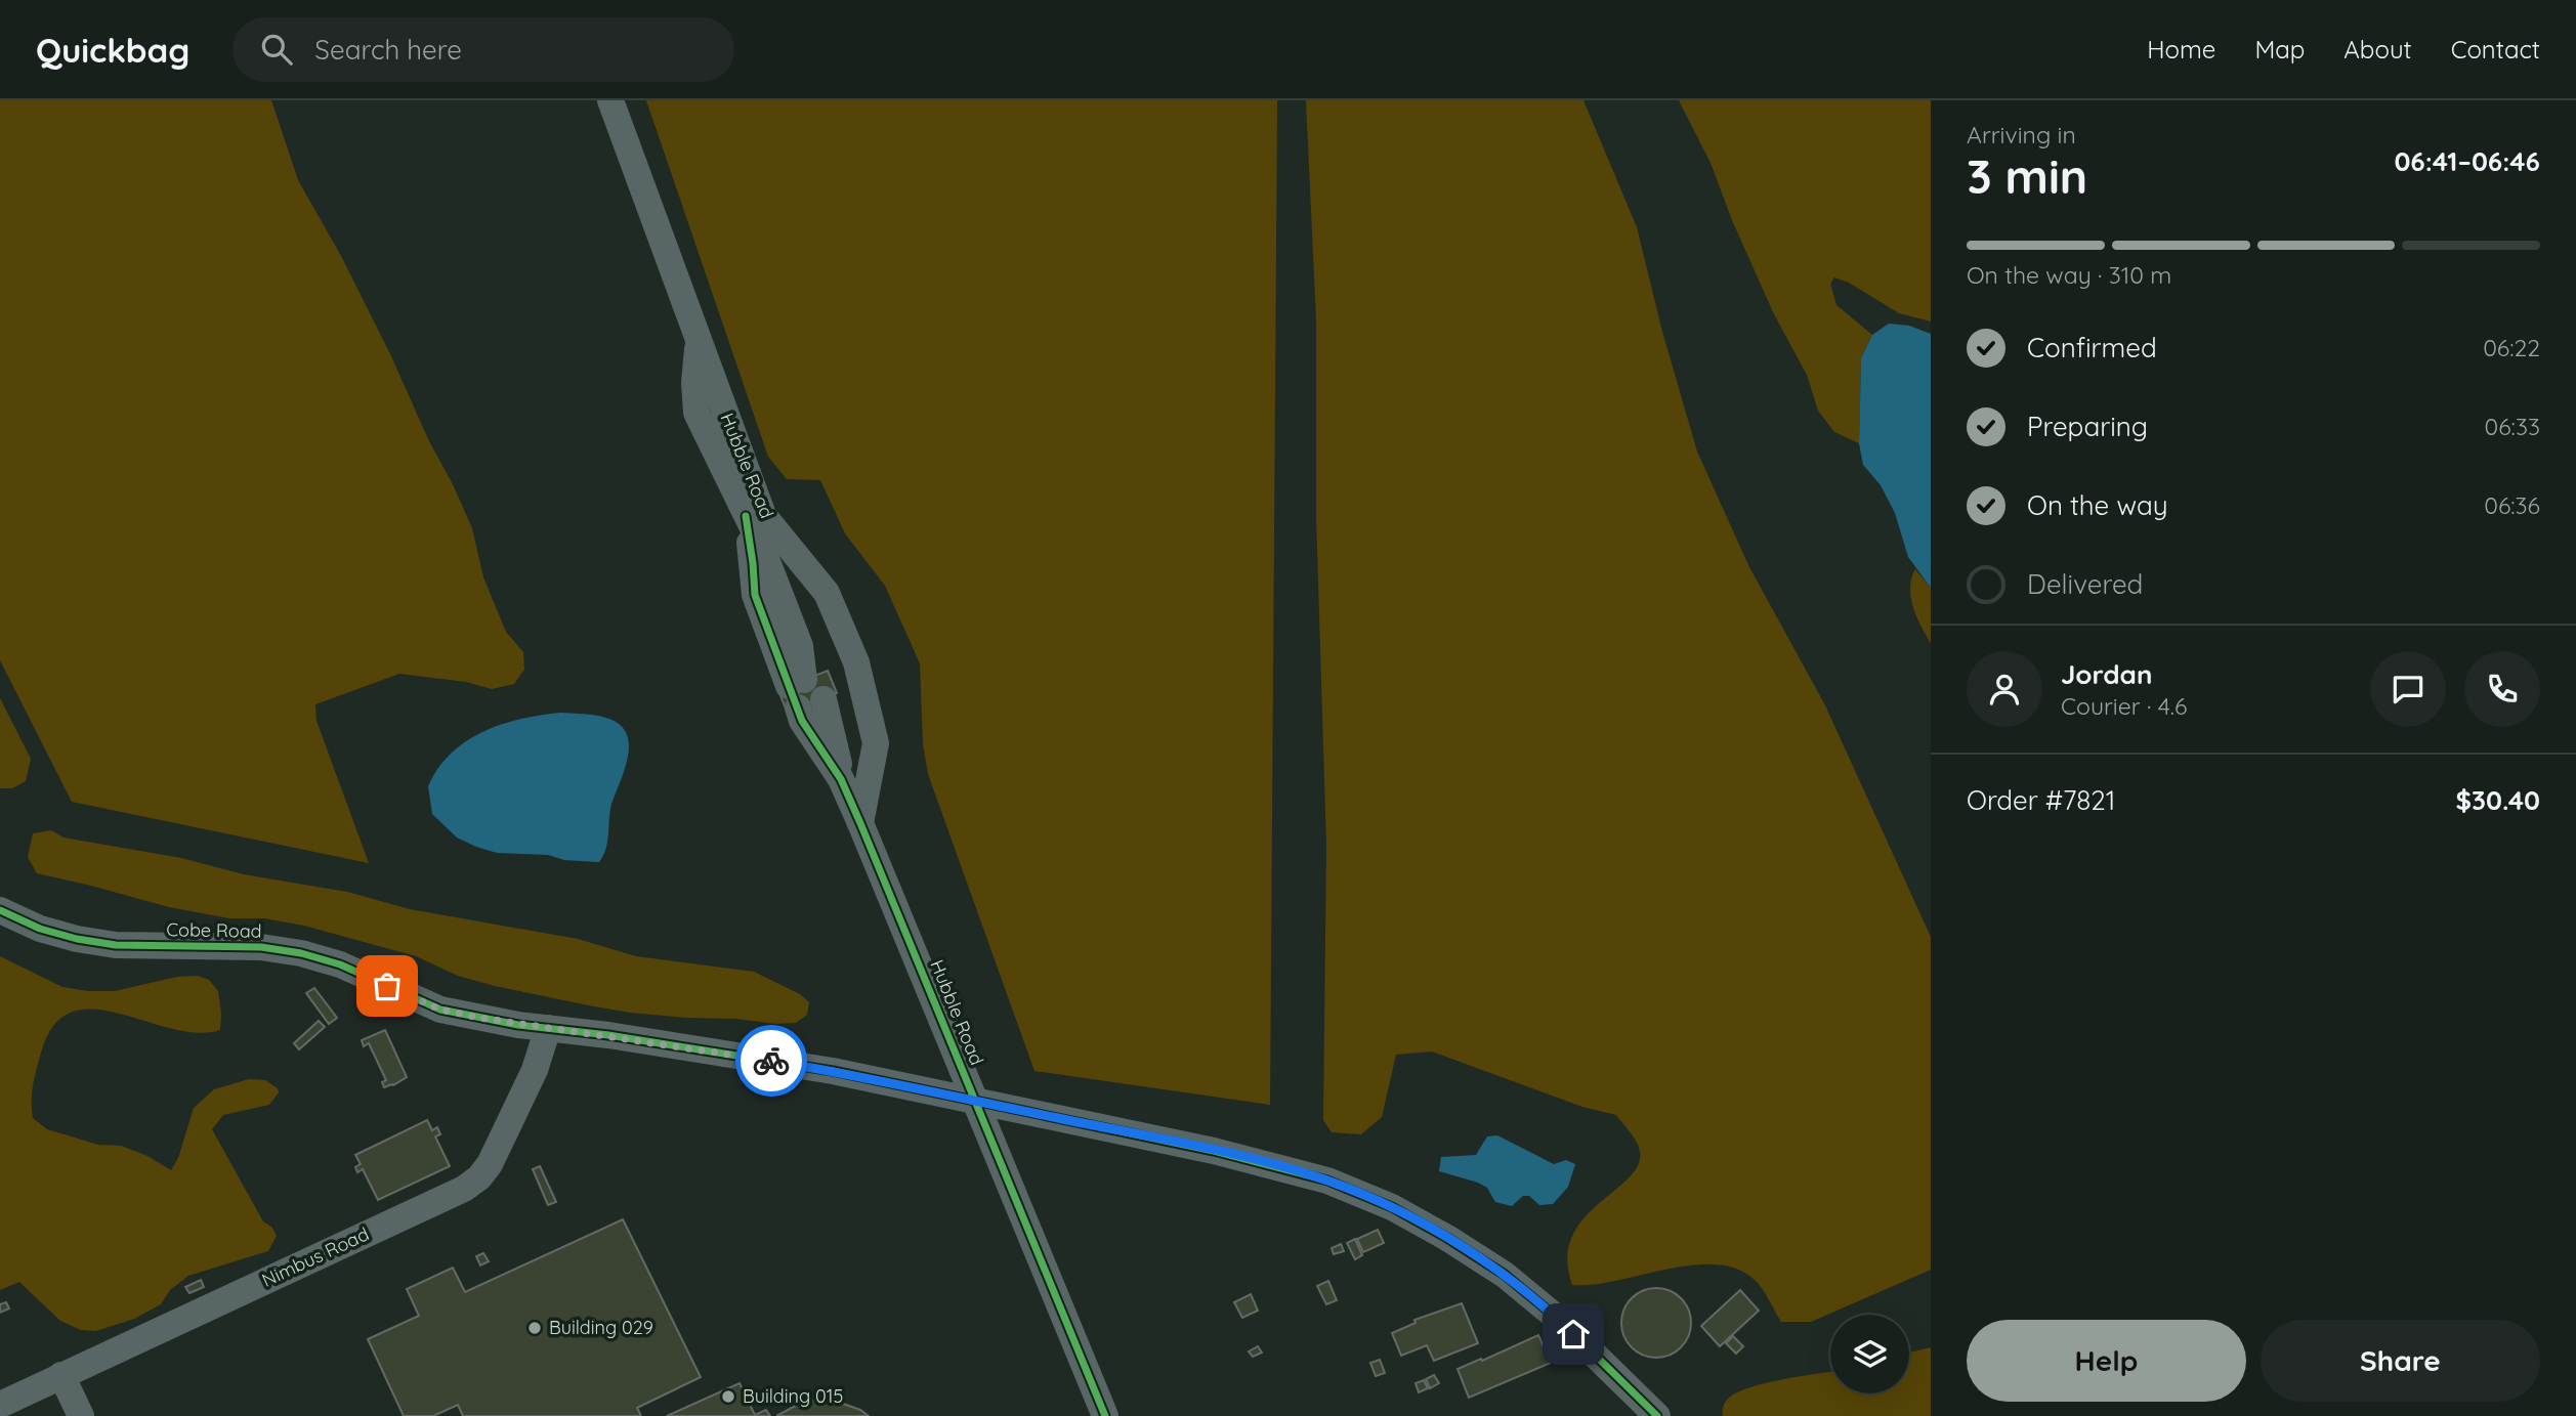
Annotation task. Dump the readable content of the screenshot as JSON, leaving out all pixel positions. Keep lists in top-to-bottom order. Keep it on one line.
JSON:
{"streets":{"street":["Hubble Road","Cobe Road","Nimbus Road"]},"crossings":[["Hubble Road","Cobe Road"],["Cobe Road","Nimbus Road"]],"places":["Building 029","Building 015"],"page":{"header":"Quickbag","search":"Search here","nav":["Home","Map","About","Contact"],"heading":["3 min","Arriving in","06:41–06:46"],"panel":["Jordan","Courier · 4.6","Order #7821","$30.40"],"bar":"On the way · 310 m","list":[["Confirmed","06:22"],["Preparing","06:33"],["On the way","06:36"],"Delivered"],"buttons":["Help","Share"]}}
